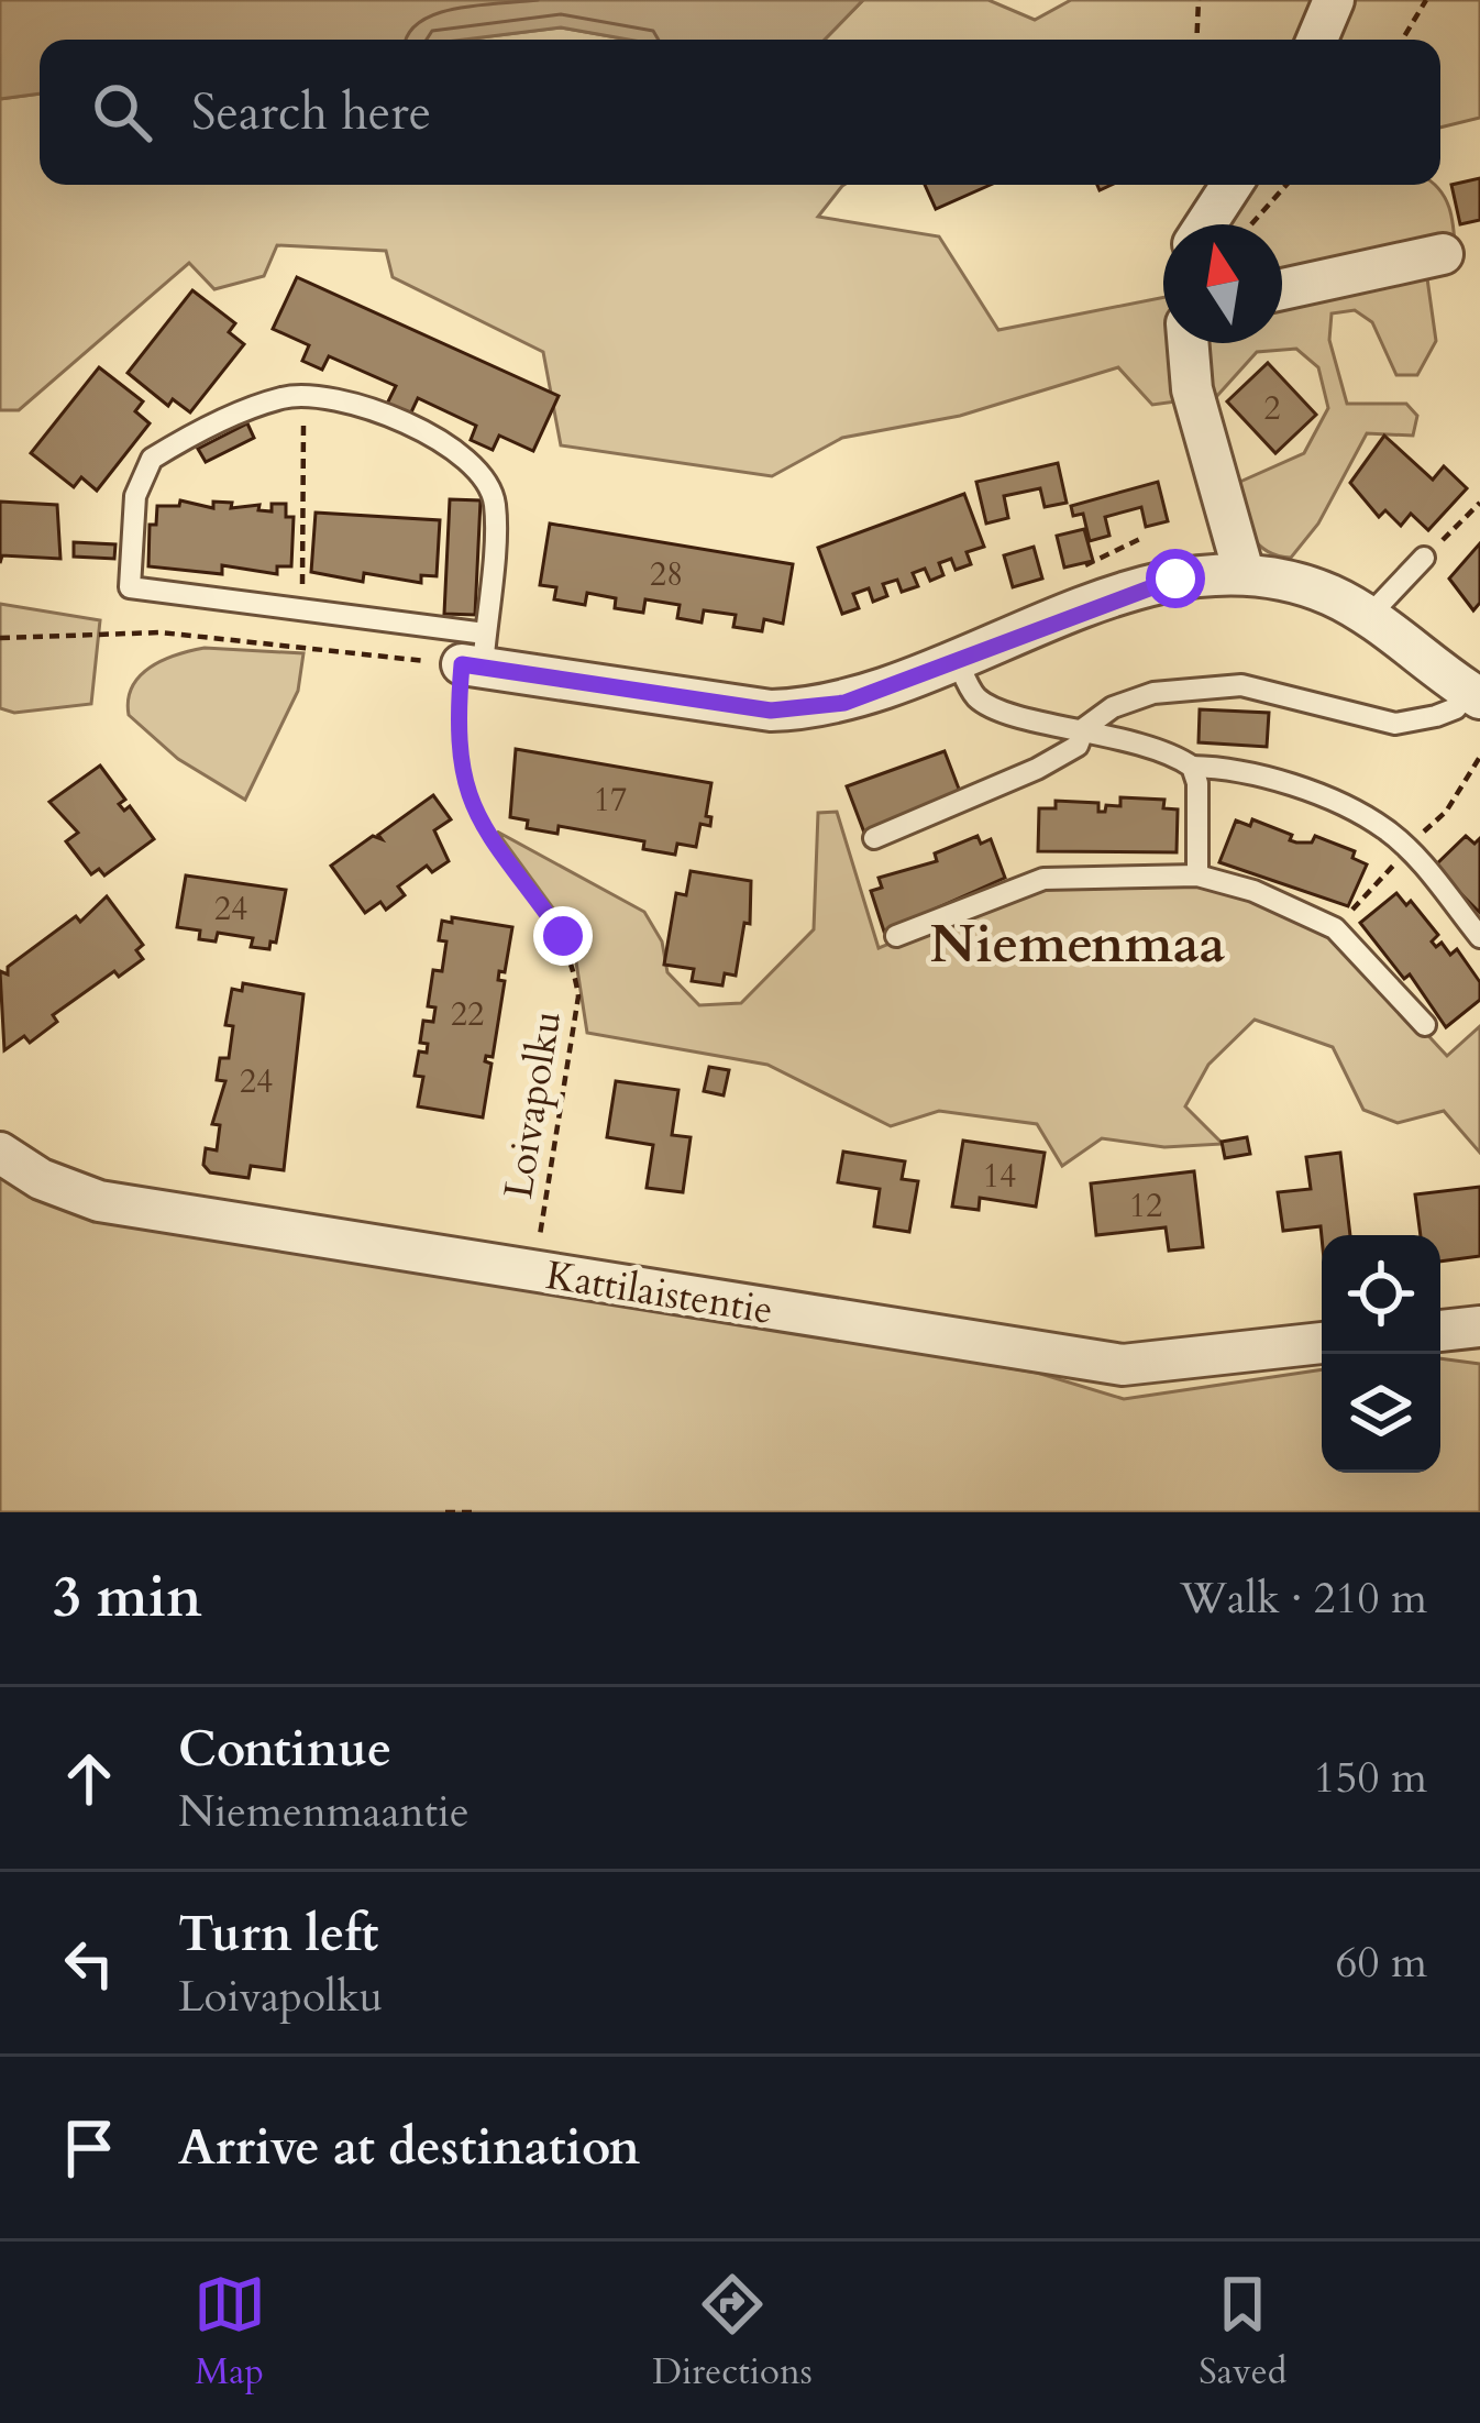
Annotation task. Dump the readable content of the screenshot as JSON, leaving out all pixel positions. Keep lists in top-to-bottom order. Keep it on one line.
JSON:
{"streets":{"street":["Kattilaistentie"],"path":["Loivapolku"]},"crossings":[["Loivapolku","Kattilaistentie"]],"districts":["Niemenmaa"],"house_numbers":["2","28","17","24","22","24","14","12"],"north":"top","page":{"search":"Search here","heading":["3 min","Walk · 210 m"],"list":[["Continue","Niemenmaantie","150 m"],["Turn left","Loivapolku","60 m"],"Arrive at destination"],"nav":["Map","Directions","Saved"]}}
